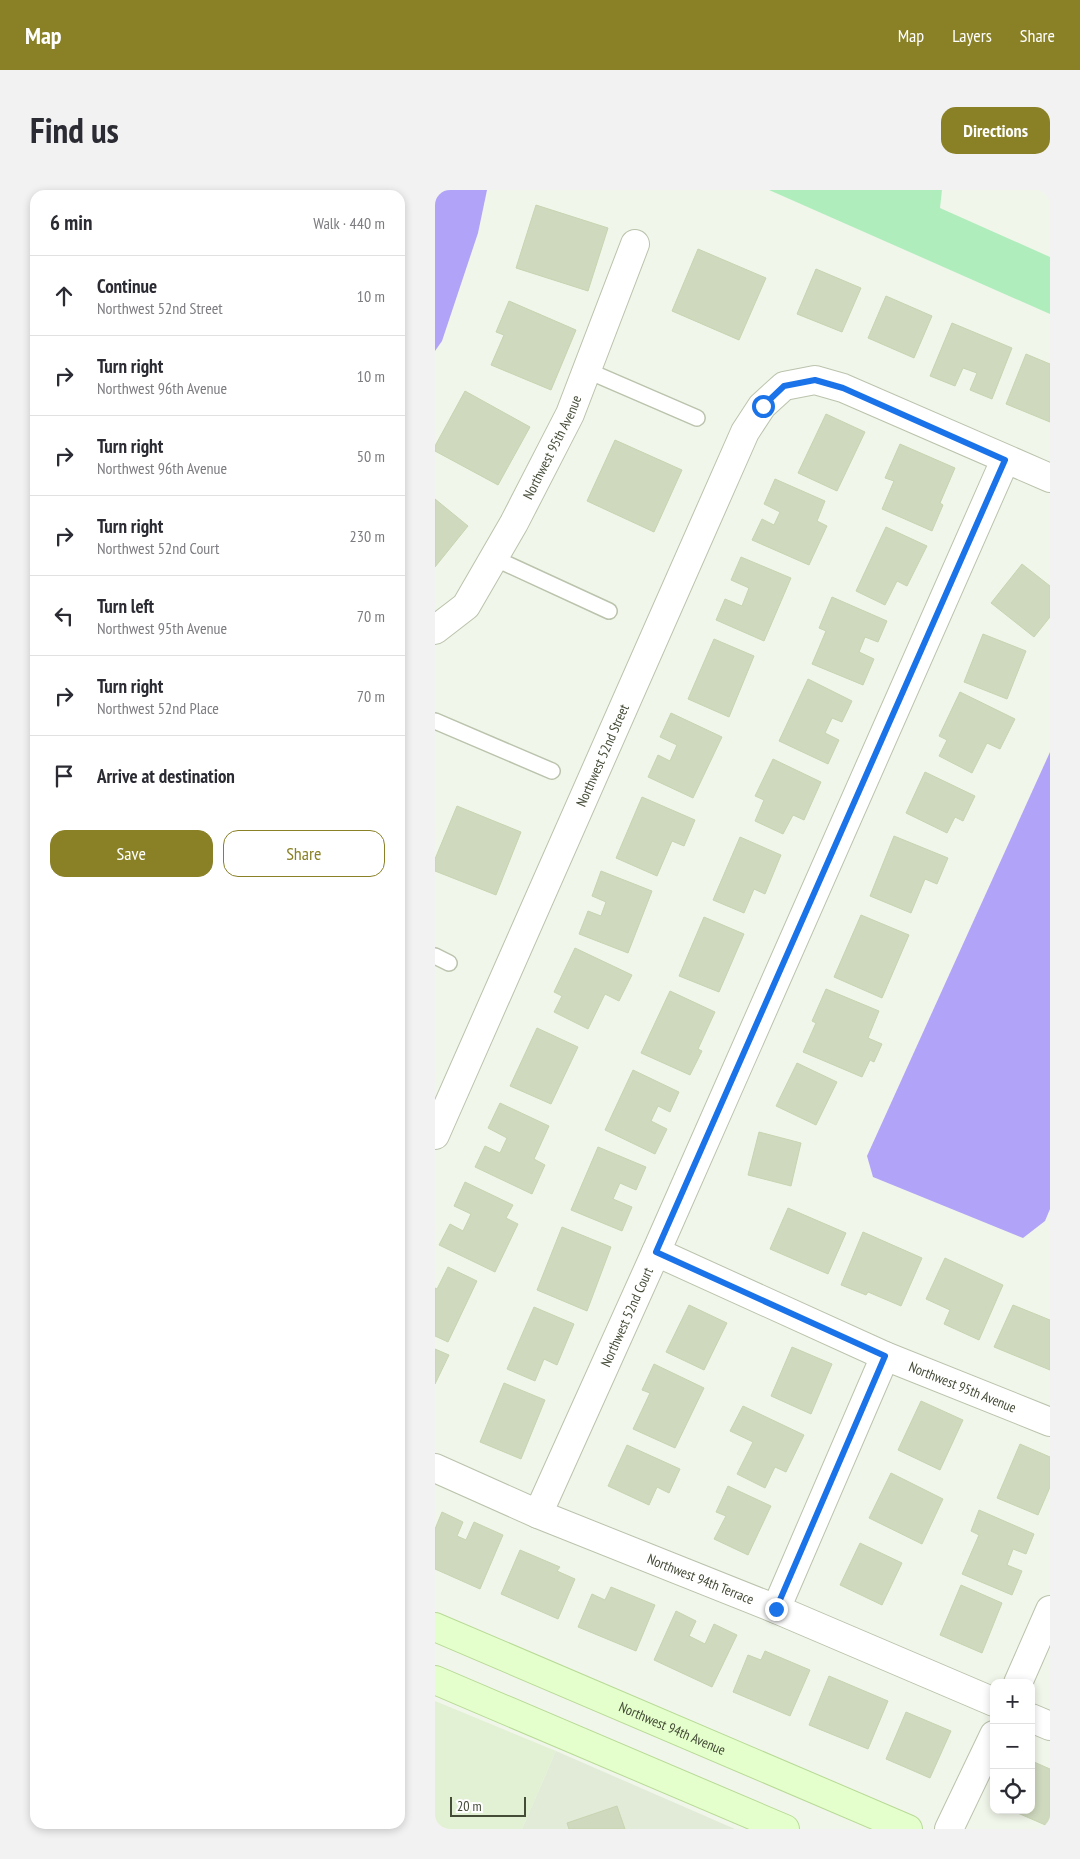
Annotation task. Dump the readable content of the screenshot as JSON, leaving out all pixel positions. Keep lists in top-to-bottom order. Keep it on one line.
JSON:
{"streets":{"street":["Northwest 95th Avenue","Northwest 52nd Street","Northwest 52nd Court","Northwest 94th Terrace","Northwest 94th Avenue"]},"crossings":[["Northwest 95th Avenue","Northwest 52nd Court"],["Northwest 52nd Street","Northwest 52nd Court"],["Northwest 52nd Court","Northwest 94th Terrace"]],"scale_bar":"20 m","page":{"header":"Map","nav":["Map","Layers","Share"],"title":"Find us","buttons":["Directions",["Save","Share"]],"heading":["6 min","Walk · 440 m"],"list":[["Continue","Northwest 52nd Street","10 m"],["Turn right","Northwest 96th Avenue","10 m"],["Turn right","Northwest 96th Avenue","50 m"],["Turn right","Northwest 52nd Court","230 m"],["Turn left","Northwest 95th Avenue","70 m"],["Turn right","Northwest 52nd Place","70 m"],"Arrive at destination"],"map_buttons":["+","−"],"scale":"20 m"}}
